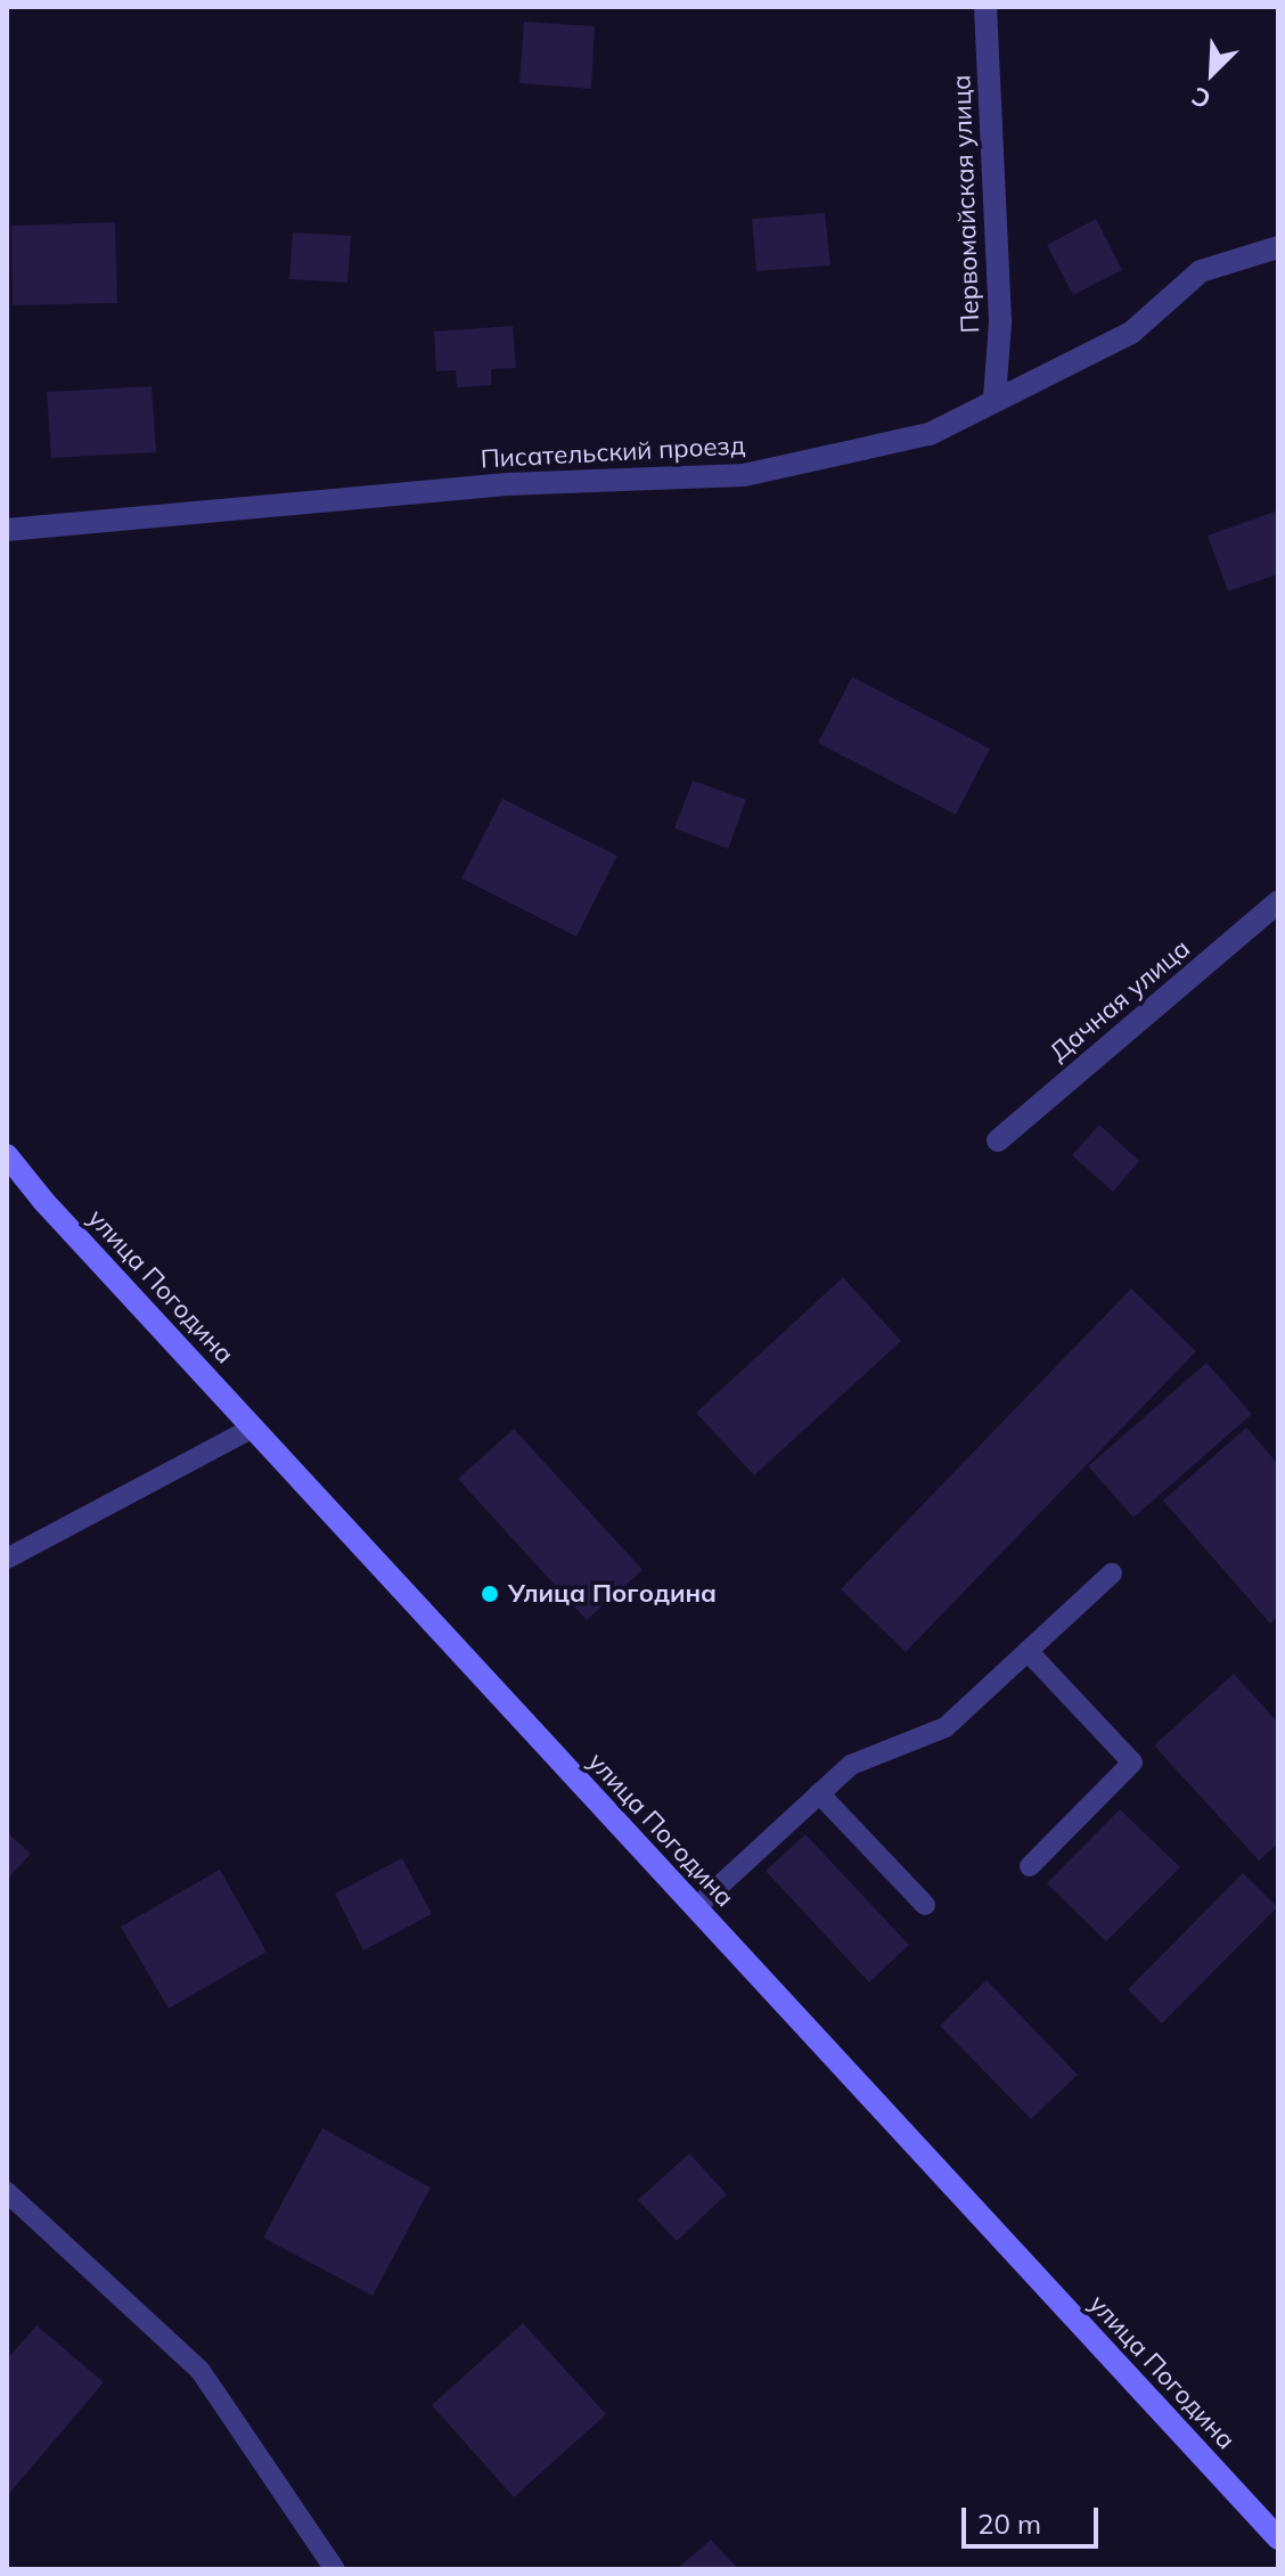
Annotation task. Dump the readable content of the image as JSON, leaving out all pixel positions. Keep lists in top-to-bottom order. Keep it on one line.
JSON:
{"streets":{"main road":["улица Погодина"],"street":["Первомайская улица","Писательский проезд","Дачная улица"]},"crossings":[["Первомайская улица","Писательский проезд"]],"places":["Улица Погодина"],"scale_bar":"20 m","north":"bottom left"}
